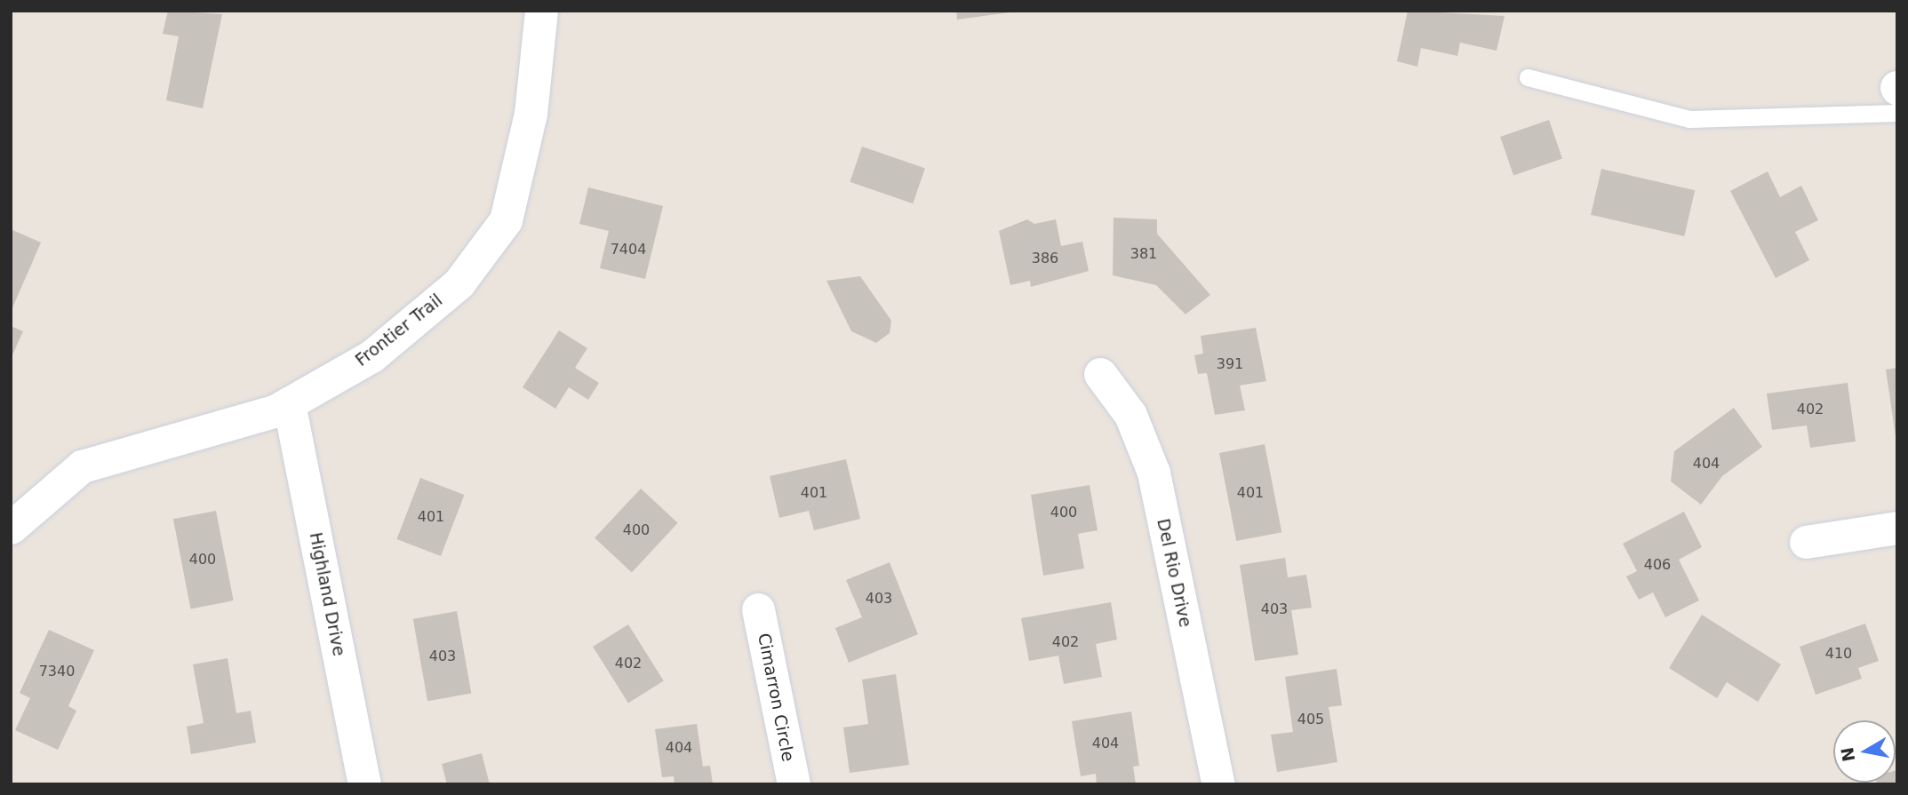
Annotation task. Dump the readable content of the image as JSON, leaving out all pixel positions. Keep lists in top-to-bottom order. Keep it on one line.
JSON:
{"streets":{"street":["Frontier Trail","Del Rio Drive","Highland Drive","Cimarron Circle"]},"crossings":[["Frontier Trail","Highland Drive"]],"house_numbers":["7404","381","386","391","402","404","401","401","400","401","400","400","406","403","403","402","410","403","402","7340","405","404","404"],"north":"left"}
